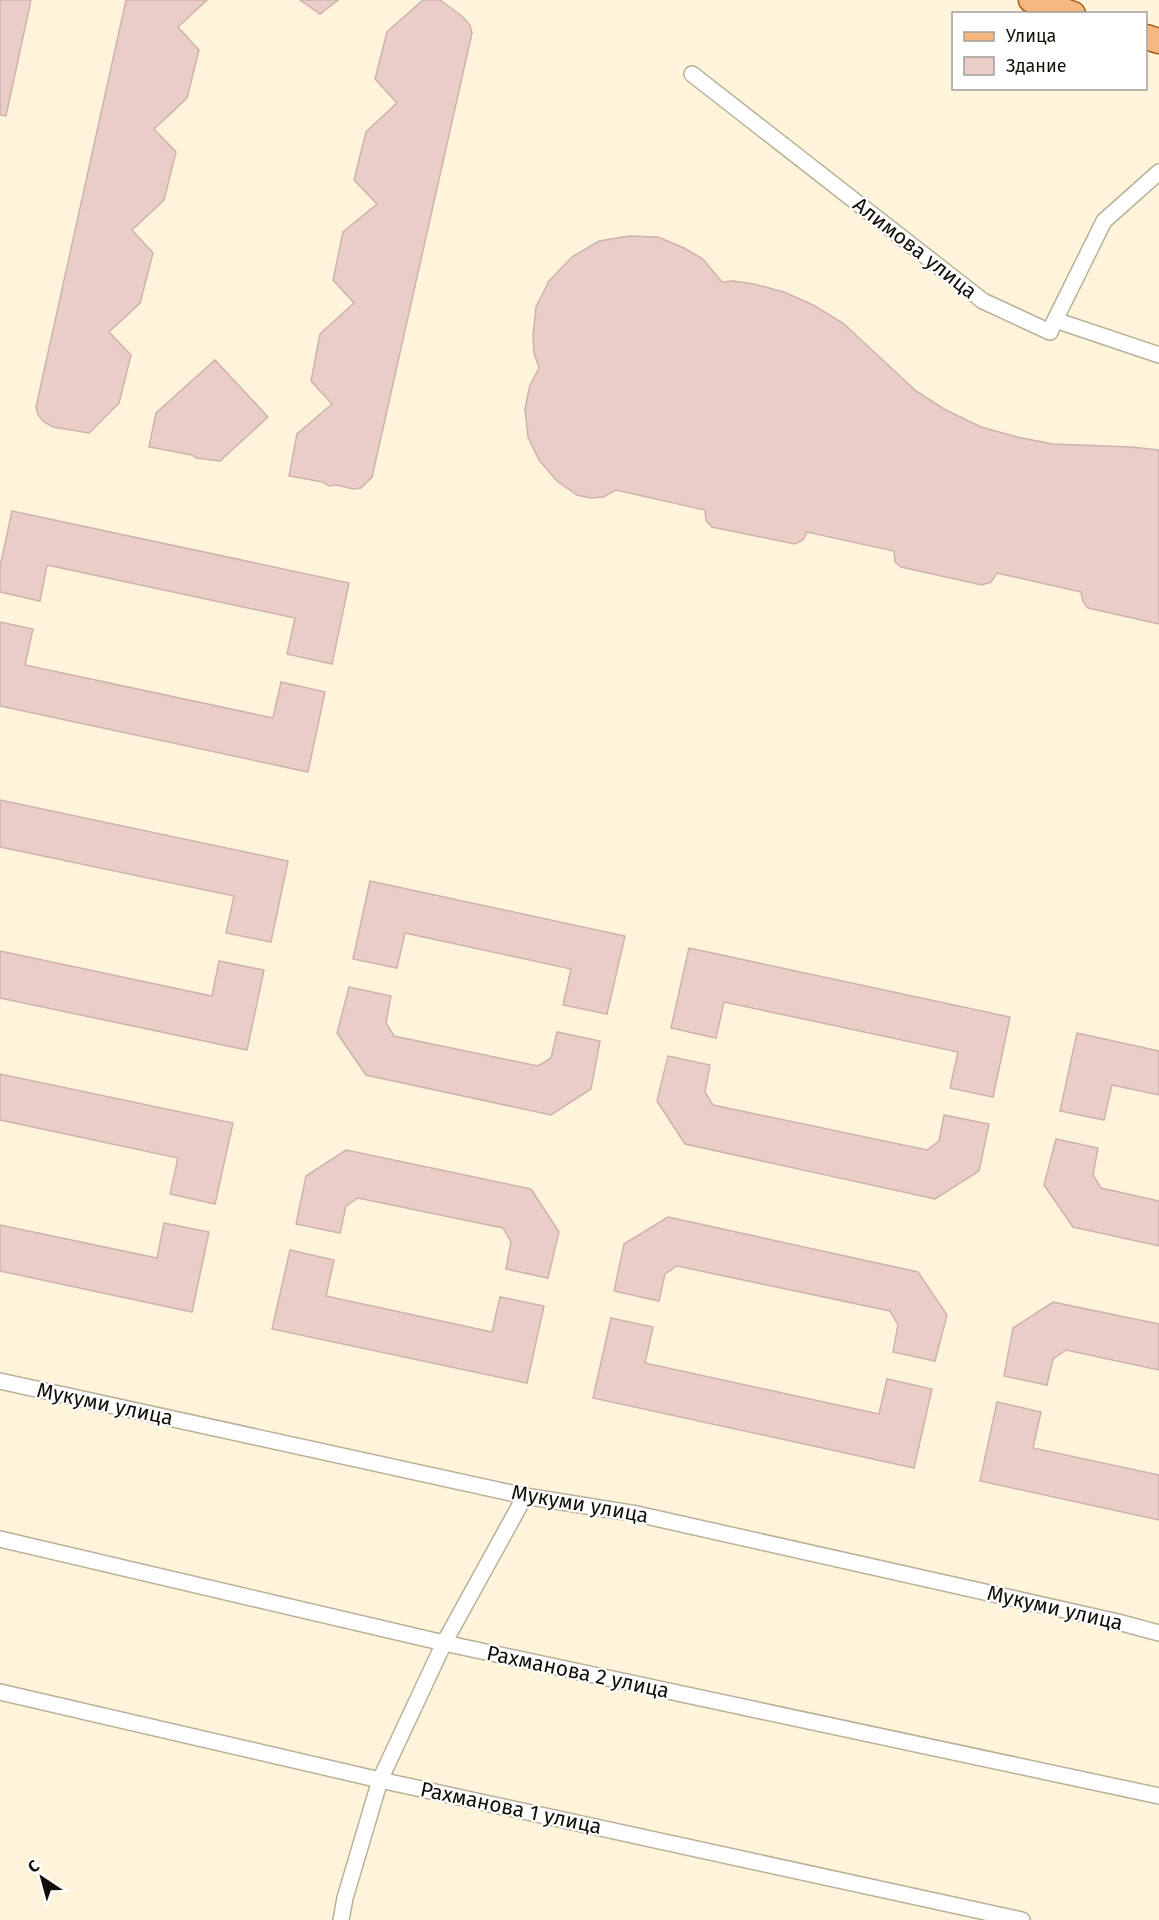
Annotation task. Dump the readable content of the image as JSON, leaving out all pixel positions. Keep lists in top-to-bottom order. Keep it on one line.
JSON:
{"streets":{"street":["Алимова улица","Мукуми улица","Рахманова 2 улица","Рахманова 1 улица"]},"legend":["Улица","Здание"],"north":"top left"}
